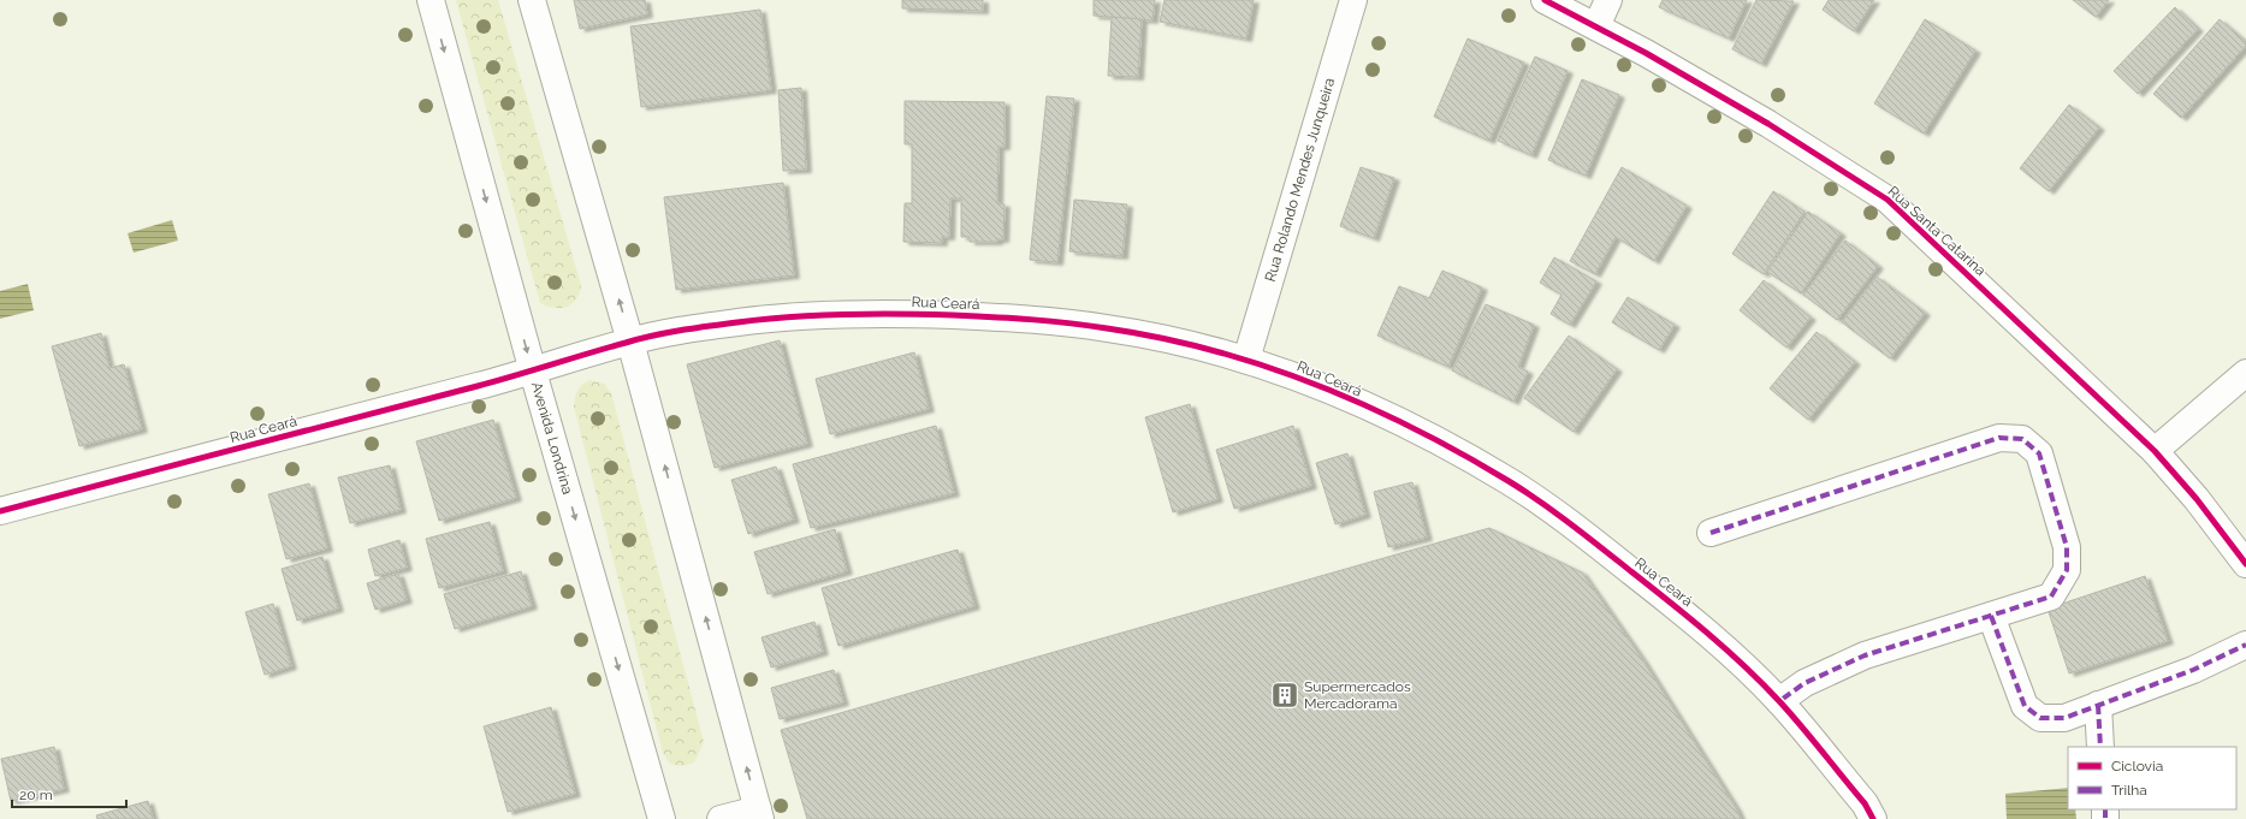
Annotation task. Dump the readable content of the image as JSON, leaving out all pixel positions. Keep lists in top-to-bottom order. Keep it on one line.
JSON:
{"streets":{"street":["Rua Rolando Mendes Junqueira","Rua Santa Catarina","Rua Ceará","Avenida Londrina"]},"crossings":[["Rua Rolando Mendes Junqueira","Rua Ceará"],["Rua Ceará","Avenida Londrina"]],"places":{"building":["Supermercados Mercadorama"]},"legend":["Ciclovia","Trilha"],"scale_bar":"20 m"}
